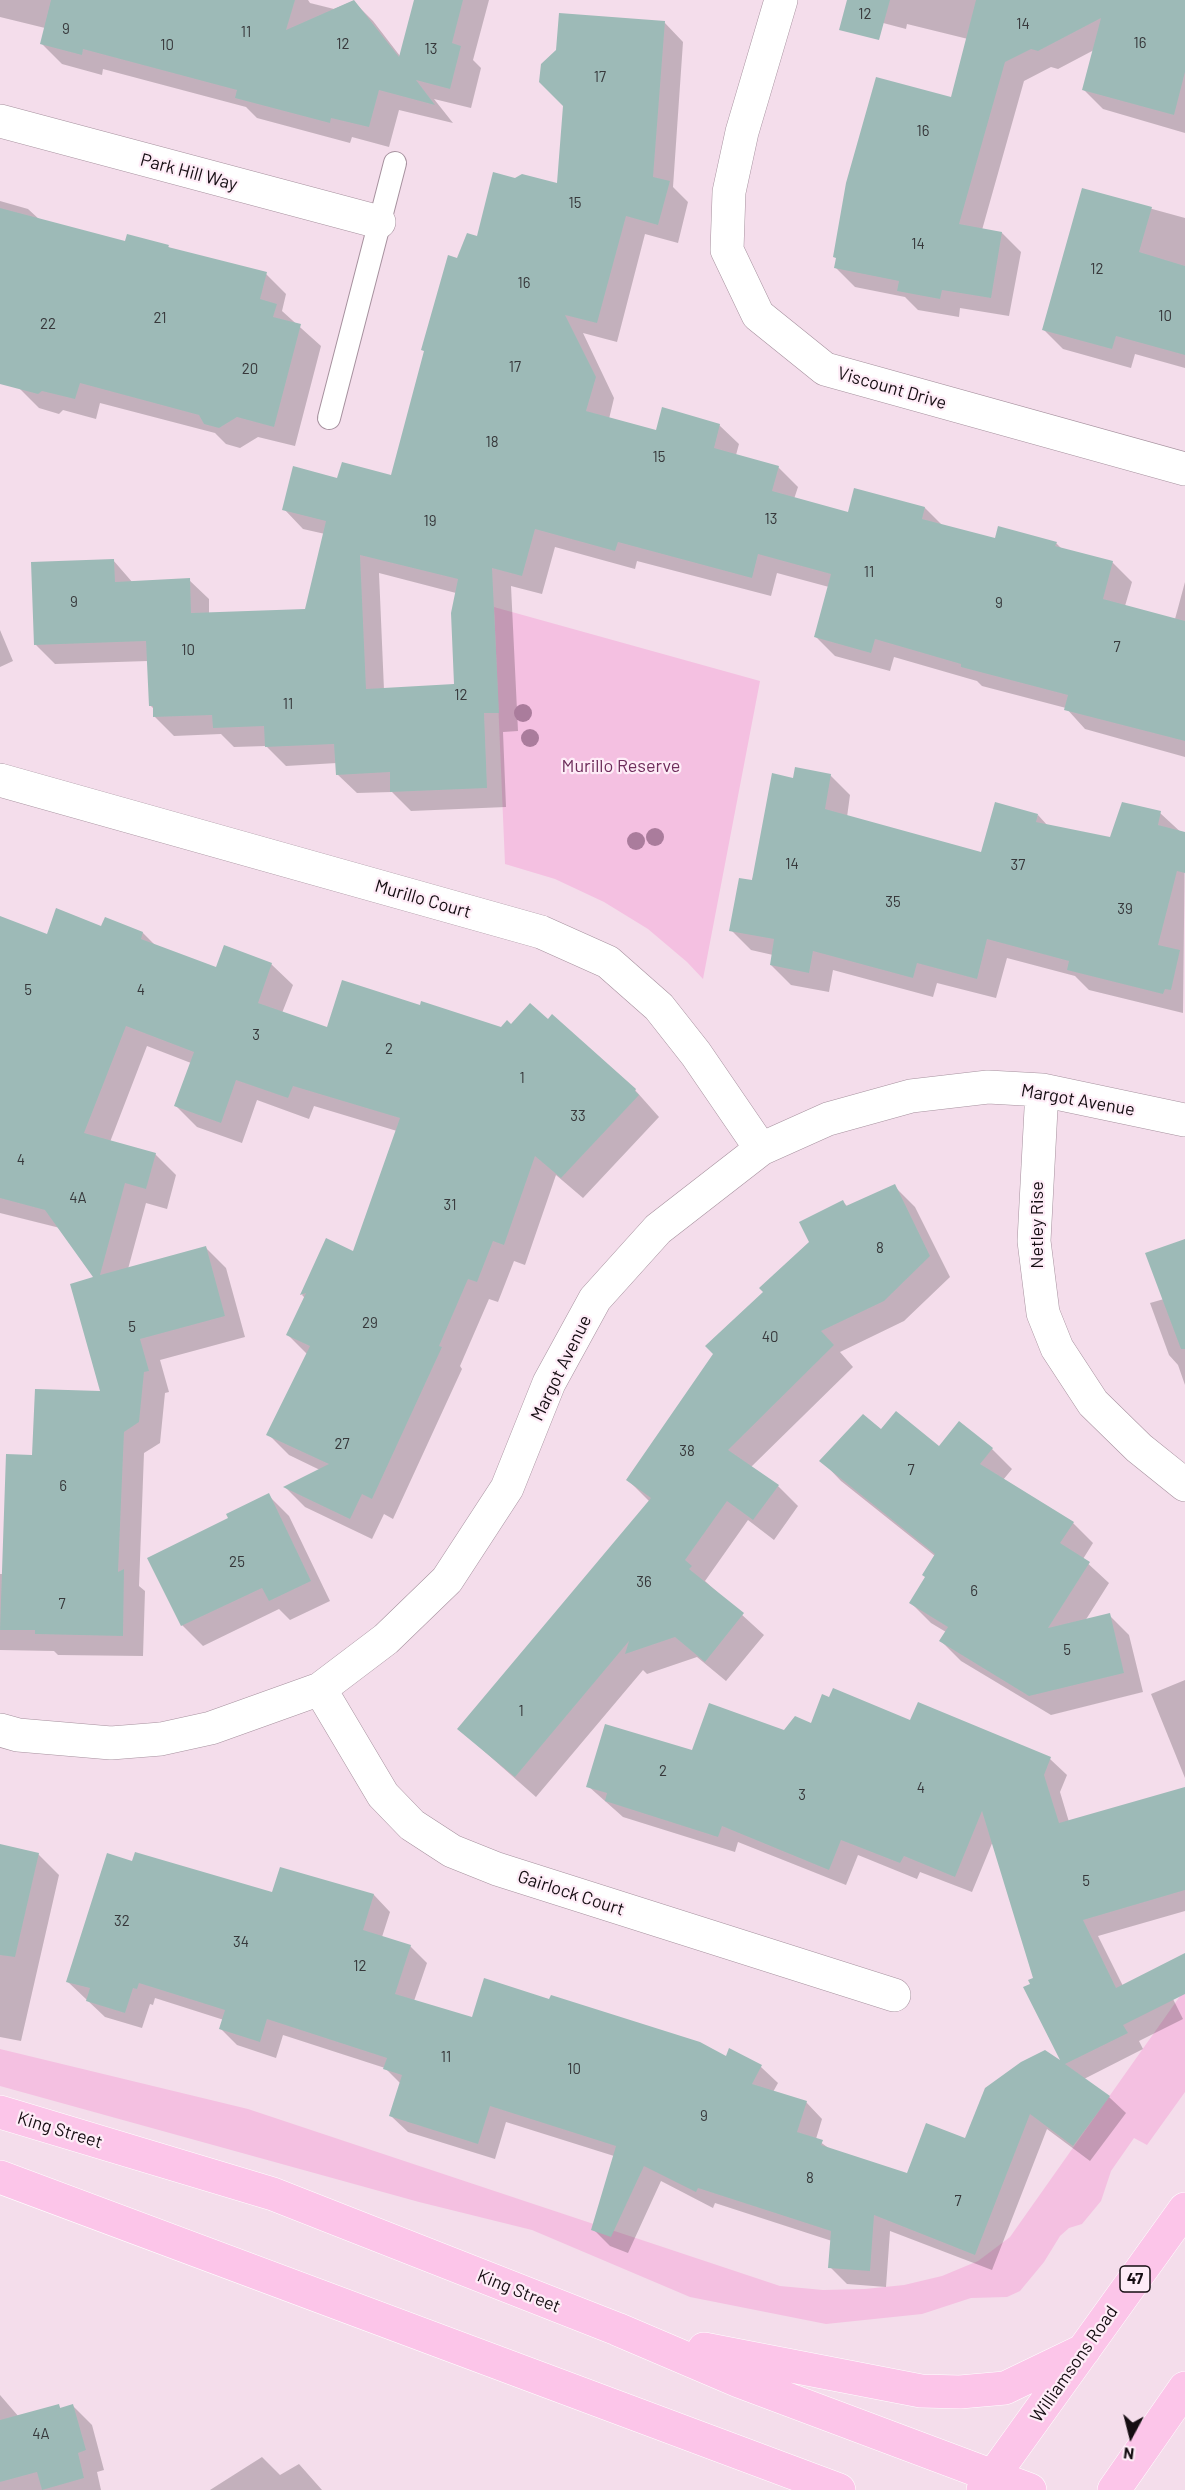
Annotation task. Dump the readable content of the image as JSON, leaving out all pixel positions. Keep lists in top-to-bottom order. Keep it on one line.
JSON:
{"streets":{"main road":["King Street","47","Williamsons Road"],"street":["Park Hill Way","Viscount Drive","Murillo Court","Margot Avenue","Netley Rise","Gairlock Court"]},"crossings":[["Murillo Court","Margot Avenue"],["Margot Avenue","Netley Rise"],["Margot Avenue","Gairlock Court"],["King Street","Williamsons Road"]],"parks":["Murillo Reserve"],"house_numbers":["12","14","9","11","16","12","10","13","17","16","15","14","12","16","10","21","22","17","20","18","15","13","19","11","9","9","7","10","12","11","14","37","35","39","5","4","3","2","1","33","4","4A","31","8","29","5","40","27","38","7","6","25","36","6","7","5","1","2","4","3","5","32","34","12","11","10","9","8","7","4A"],"north":"bottom"}
